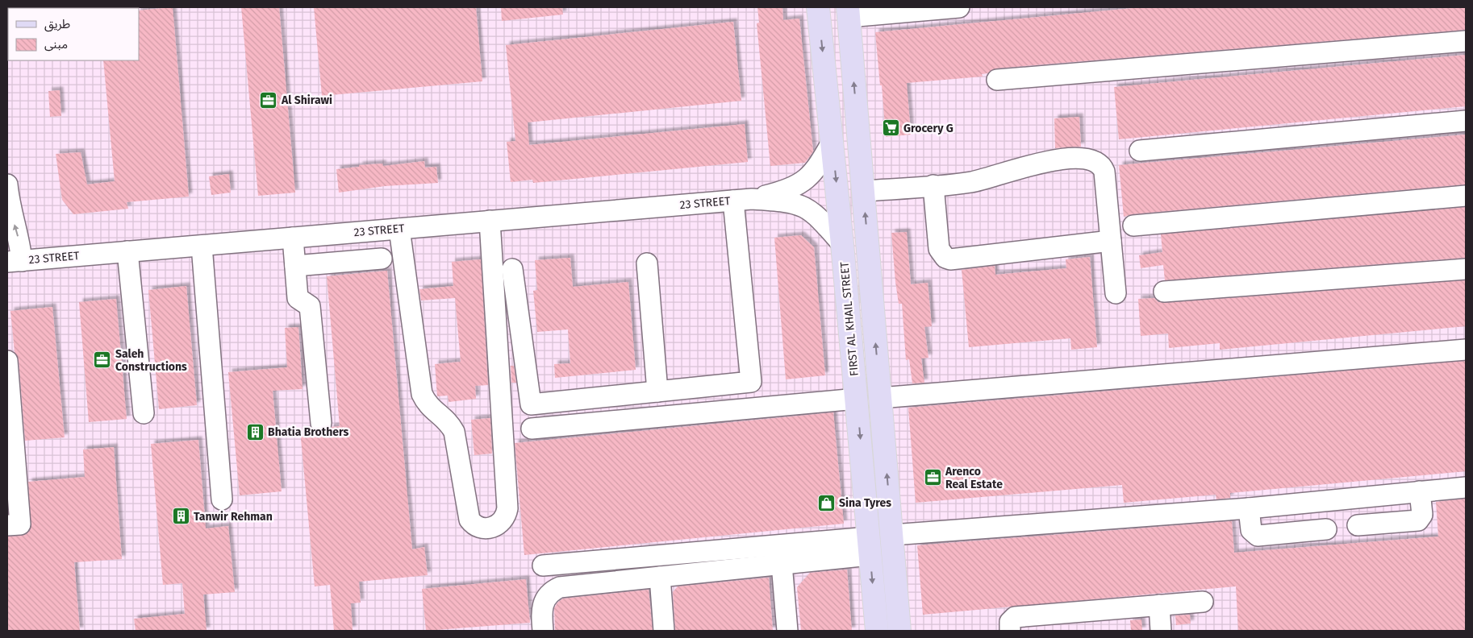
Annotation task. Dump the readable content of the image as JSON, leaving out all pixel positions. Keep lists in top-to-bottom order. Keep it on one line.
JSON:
{"streets":{"main road":["FIRST AL KHAIL STREET"],"street":["23 STREET"]},"crossings":[["23 STREET","FIRST AL KHAIL STREET"]],"places":{"office":["Al Shirawi","Saleh Constructions","Arenco Real Estate"],"supermarket":["Grocery G"],"building":["Bhatia Brothers","Tanwir Rehman"],"shop":["Sina Tyres"]},"legend":["طريق","مبنى"]}
